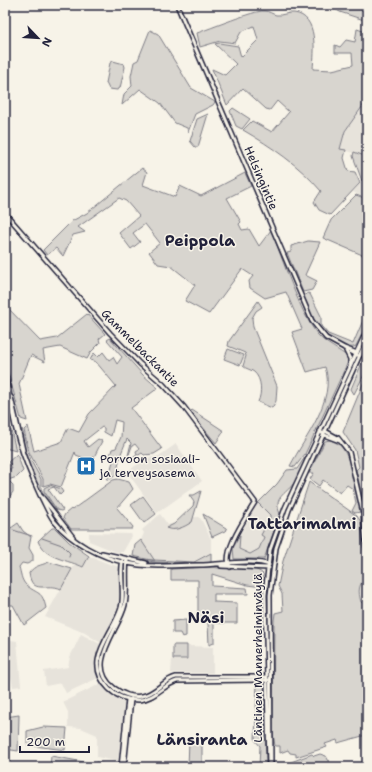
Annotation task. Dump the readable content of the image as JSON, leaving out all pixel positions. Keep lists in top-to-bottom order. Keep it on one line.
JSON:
{"streets":{"main road":["Helsingintie","Gammelbackantie","Läntinen Mannerheiminväylä"]},"crossings":[["Helsingintie","Läntinen Mannerheiminväylä"]],"districts":["Peippola","Tattarimalmi","Näsi","Länsiranta"],"places":{"hospital":["Porvoon sosiaali- ja terveysasema"]},"scale_bar":"200 m","north":"bottom right"}
